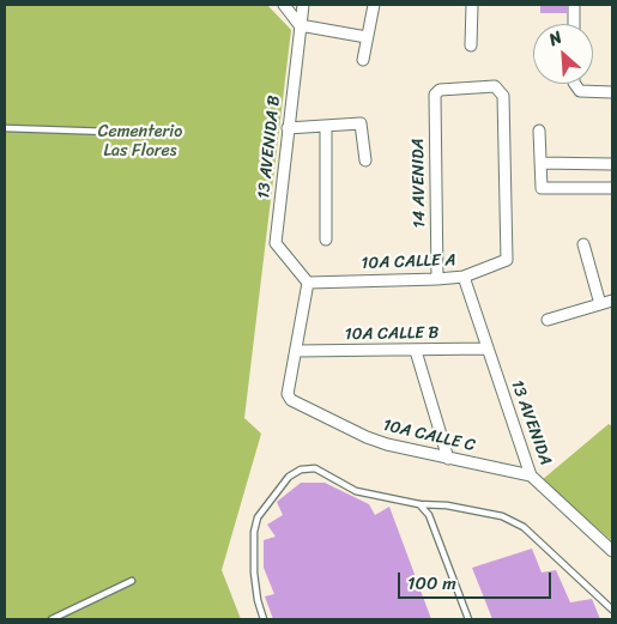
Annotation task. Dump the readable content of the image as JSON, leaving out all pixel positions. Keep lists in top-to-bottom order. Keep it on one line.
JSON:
{"streets":{"street":["13 AVENIDA B","14 AVENIDA","10A CALLE A","10A CALLE B","13 AVENIDA","10A CALLE C"]},"crossings":[["13 AVENIDA B","10A CALLE A"],["14 AVENIDA","10A CALLE A"],["10A CALLE A","13 AVENIDA"],["10A CALLE B","13 AVENIDA"],["10A CALLE B","10A CALLE C"],["13 AVENIDA","10A CALLE C"]],"parks":["Cementerio Las Flores"],"scale_bar":"100 m","north":"top left"}
